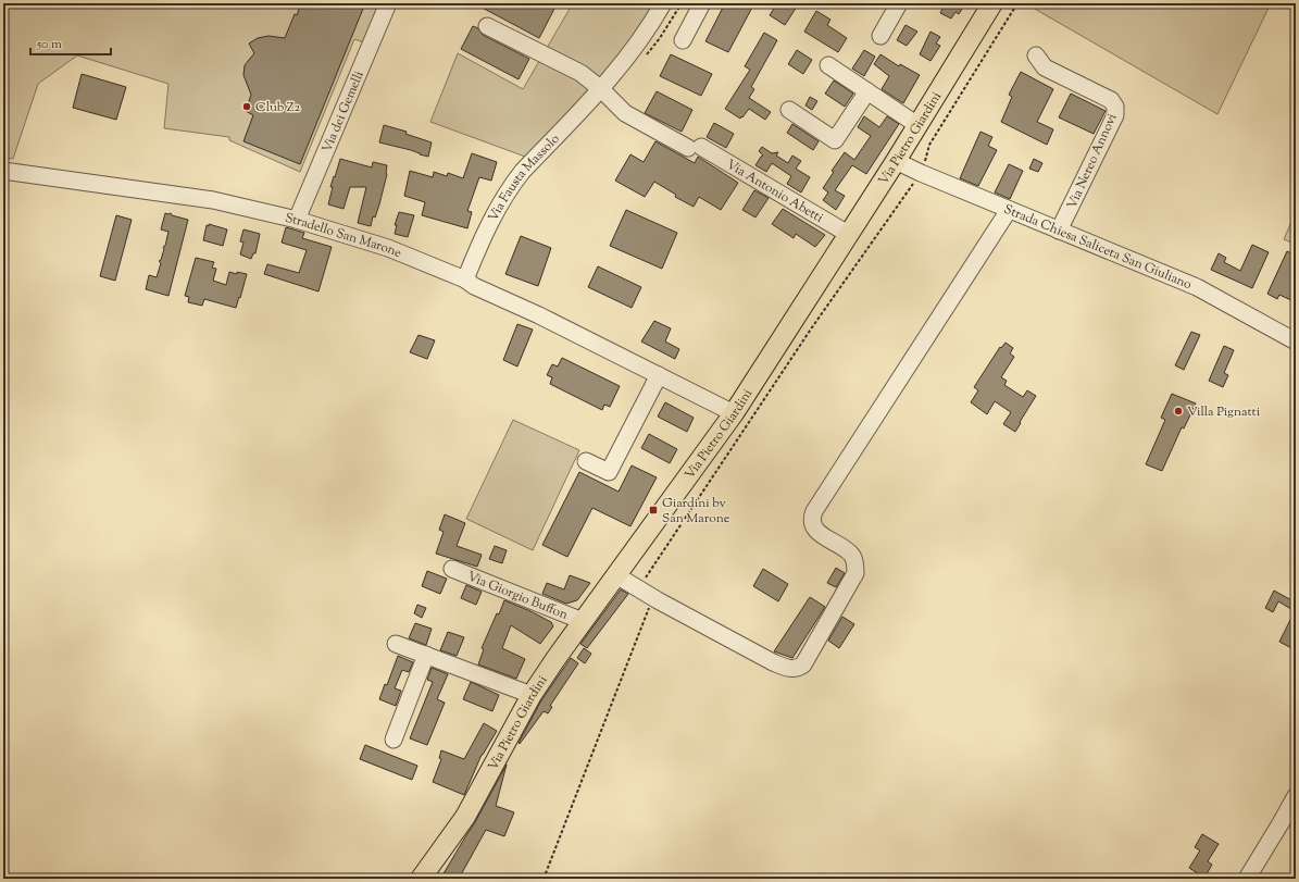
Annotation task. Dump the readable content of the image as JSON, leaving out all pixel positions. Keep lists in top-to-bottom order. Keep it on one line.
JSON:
{"streets":{"main road":["Via Pietro Giardini"],"street":["Via dei Gemelli","Via Nereo Annovi","Via Fausta Massolo","Via Antonio Abetti","Stradello San Marone","Strada Chiesa Saliceta San Giuliano","Via Giorgio Buffon"]},"crossings":[["Via dei Gemelli","Stradello San Marone"],["Via Pietro Giardini","Via Antonio Abetti"],["Via Pietro Giardini","Stradello San Marone"],["Via Pietro Giardini","Strada Chiesa Saliceta San Giuliano"],["Via Pietro Giardini","Via Giorgio Buffon"],["Via Nereo Annovi","Strada Chiesa Saliceta San Giuliano"],["Via Fausta Massolo","Via Antonio Abetti"],["Via Fausta Massolo","Stradello San Marone"]],"places":{"other":["Club Z2","Villa Pignatti"],"transit":["Giardini bv San Marone"]},"scale_bar":"50 m"}
